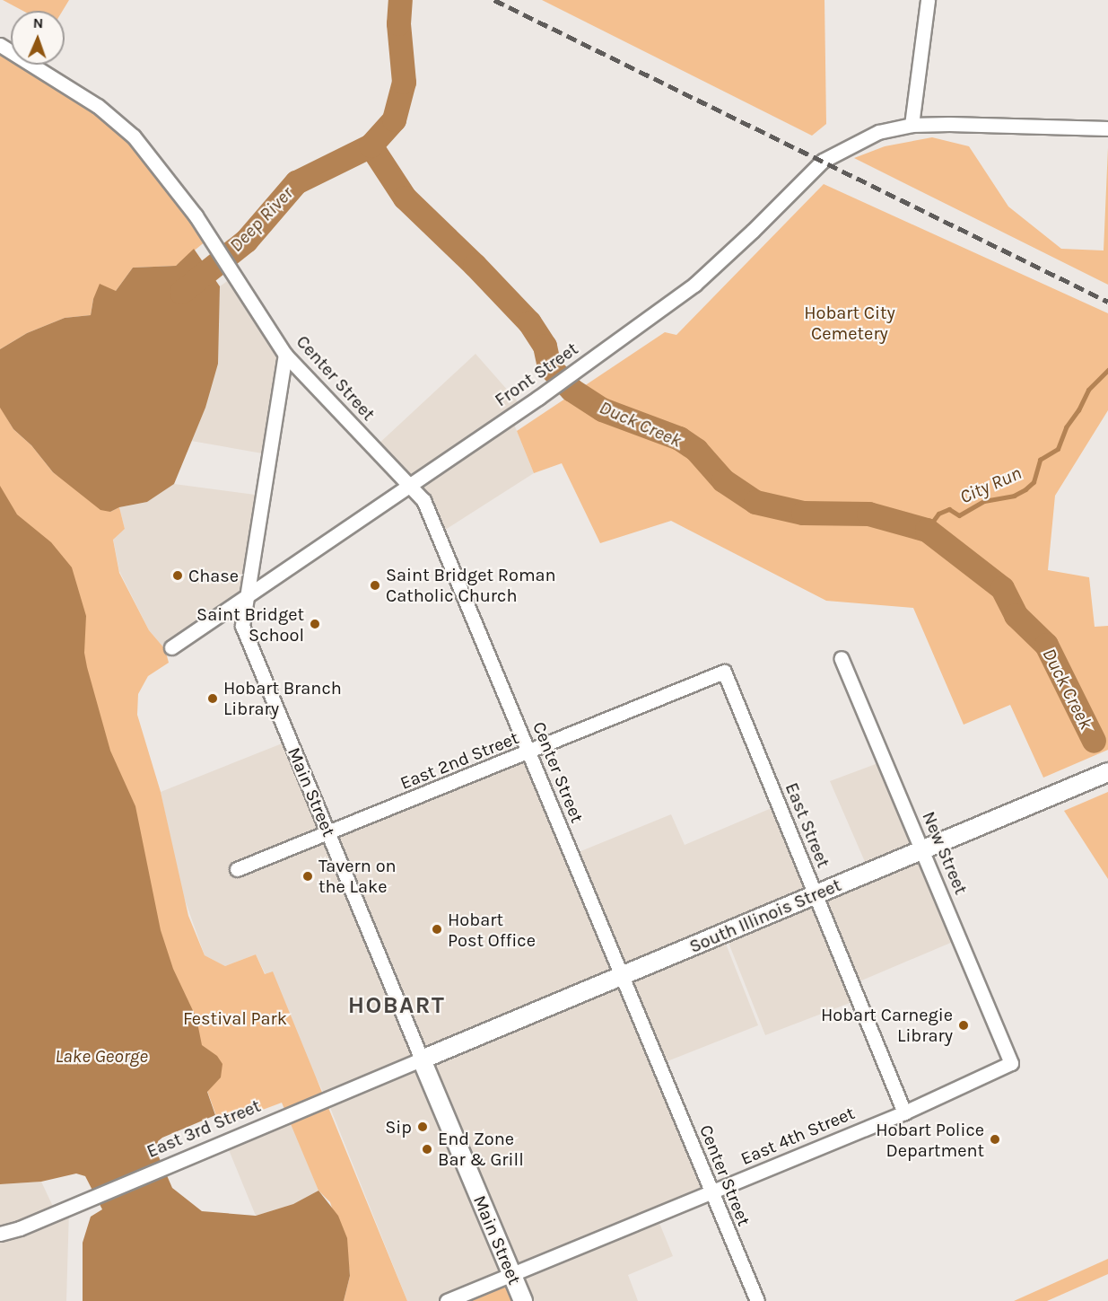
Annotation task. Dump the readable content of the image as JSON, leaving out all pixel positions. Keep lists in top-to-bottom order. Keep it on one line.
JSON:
{"streets":{"main road":["Main Street","South Illinois Street"],"street":["Front Street","Center Street","East 2nd Street","East Street","New Street","East 3rd Street","East 4th Street"]},"crossings":[["Front Street","Center Street"],["Front Street","Main Street"],["Center Street","East 2nd Street"],["Center Street","Main Street"],["Center Street","South Illinois Street"],["Center Street","East 4th Street"],["East 2nd Street","Main Street"],["East 2nd Street","East Street"],["Main Street","South Illinois Street"],["Main Street","East 3rd Street"],["Main Street","East 4th Street"],["East Street","South Illinois Street"],["East Street","East 4th Street"],["New Street","South Illinois Street"],["New Street","East 4th Street"],["South Illinois Street","East 3rd Street"]],"districts":["HOBART"],"water":["Deep River","Duck Creek","City Run","Lake George"],"parks":["Hobart City Cemetery","Festival Park"],"places":["Chase","Saint Bridget Roman Catholic Church","Saint Bridget School","Hobart Branch Library","Tavern on the Lake","Hobart Post Office","Hobart Carnegie Library","Sip","Hobart Police Department","End Zone Bar & Grill"],"north":"top"}
